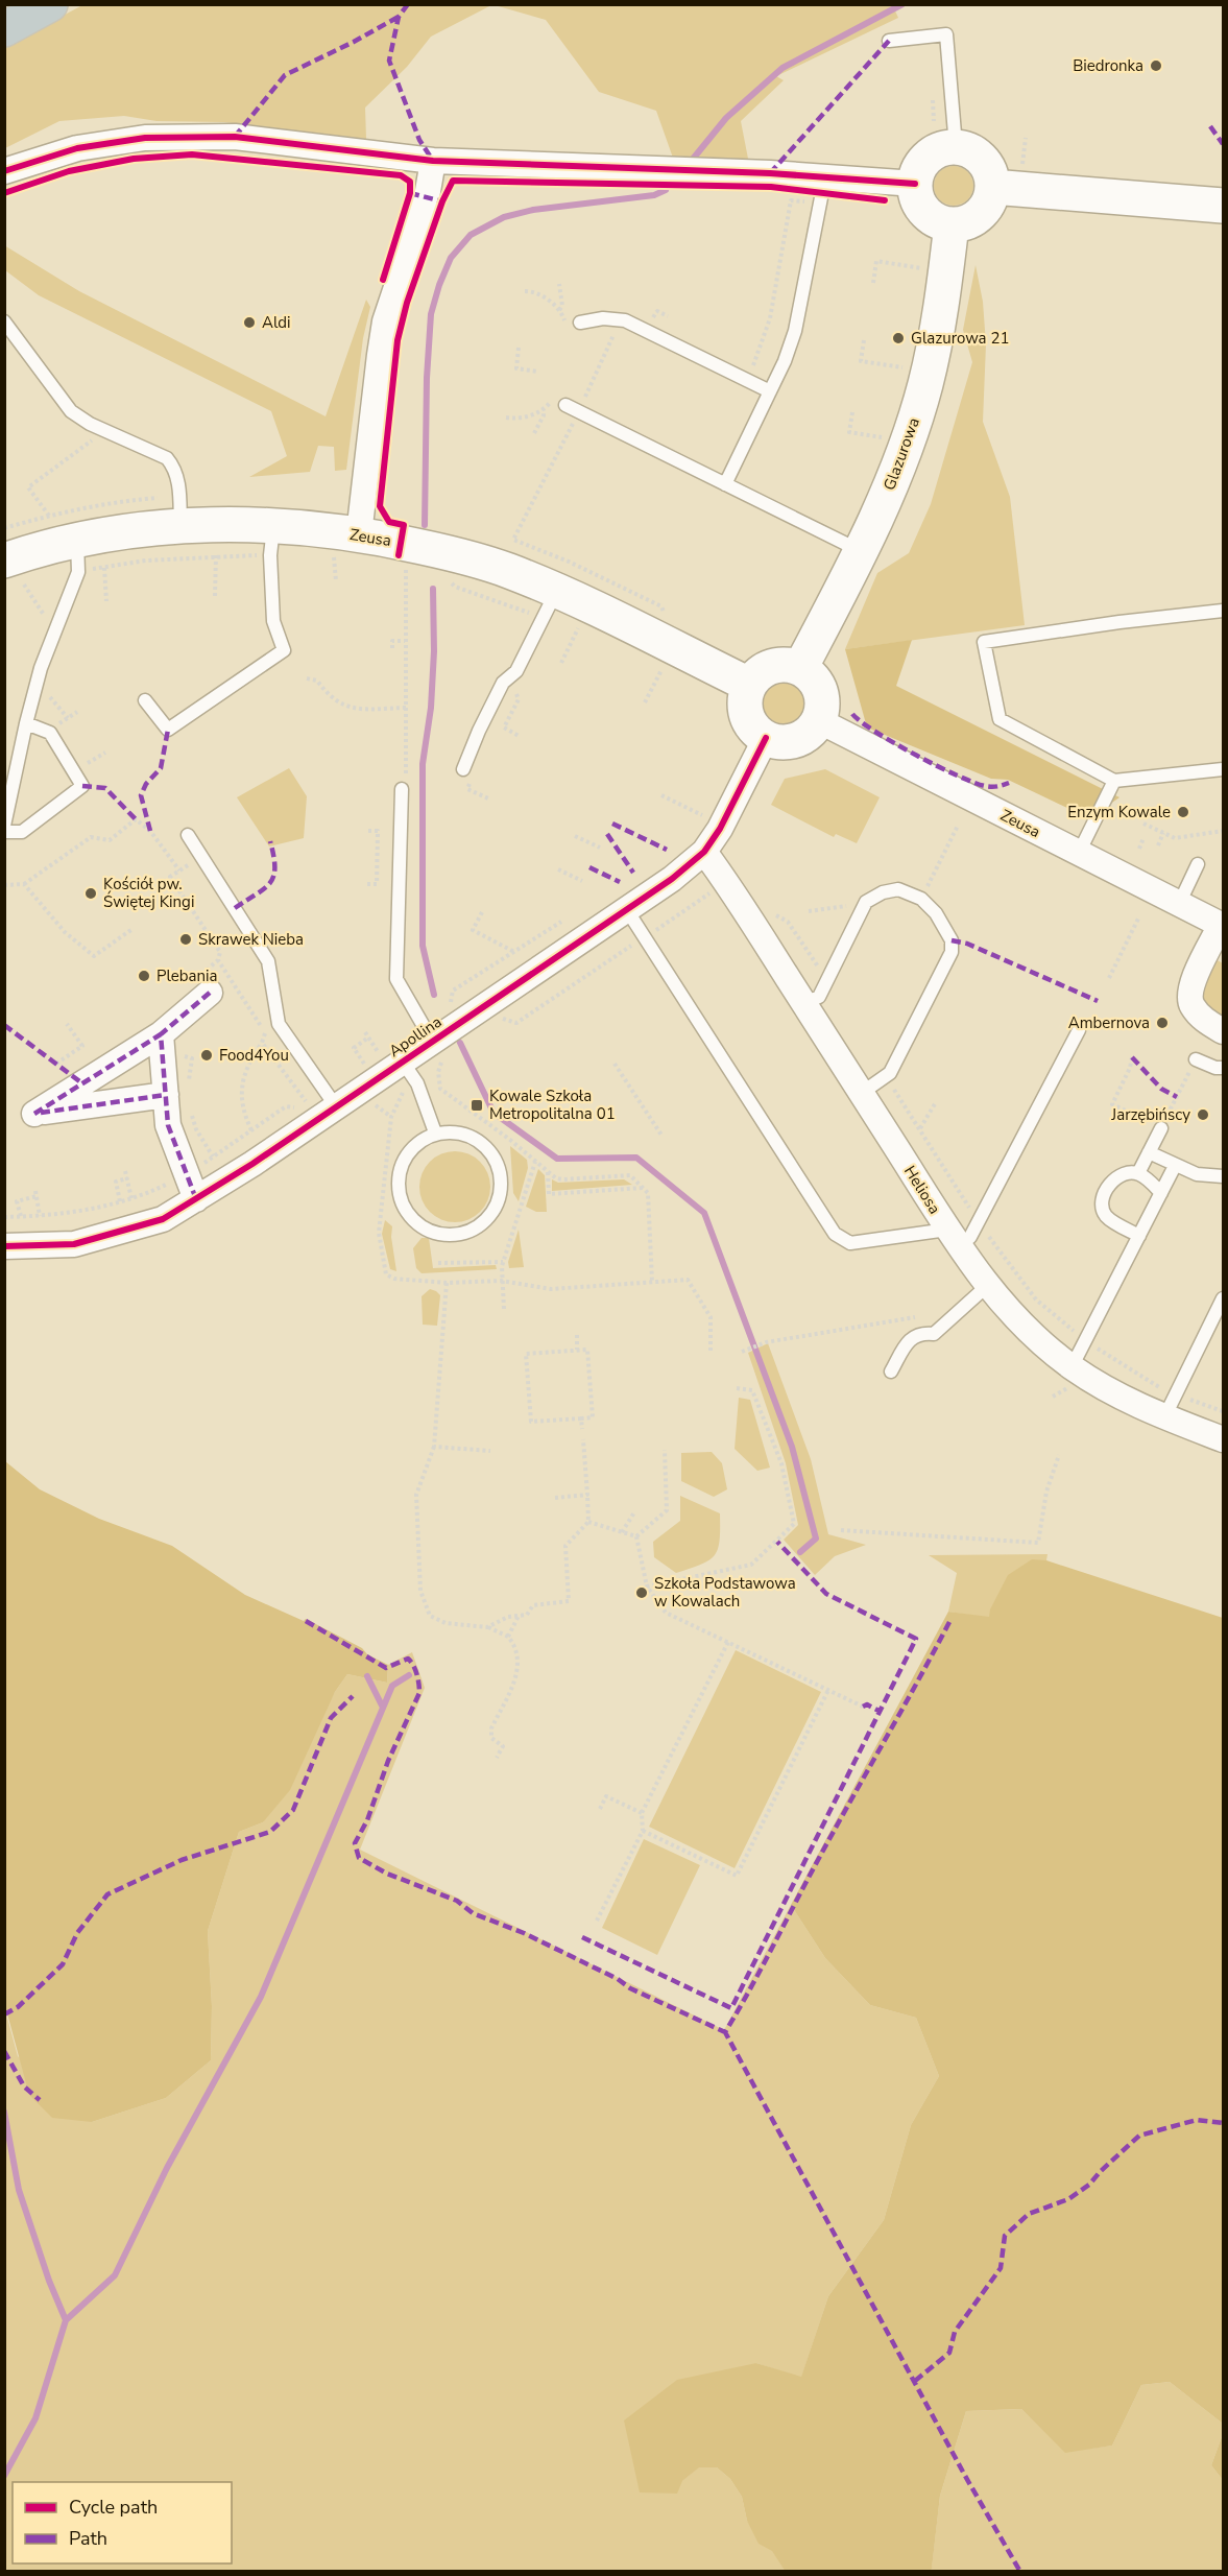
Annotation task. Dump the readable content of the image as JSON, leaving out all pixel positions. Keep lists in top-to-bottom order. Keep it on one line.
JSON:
{"streets":{"street":["Glazurowa","Zeusa","Apollina","Heliosa"]},"crossings":[["Glazurowa","Zeusa"],["Glazurowa","Apollina"],["Zeusa","Apollina"],["Apollina","Heliosa"]],"places":{"other":["Biedronka","Aldi","Glazurowa 21","Enzym Kowale","Kościół pw. Świętej Kingi","Skrawek Nieba","Plebania","Ambernova","Food4You","Jarzębińscy","Szkoła Podstawowa w Kowalach"],"transit":["Kowale Szkoła Metropolitalna 01"]},"legend":["Cycle path","Path"]}
